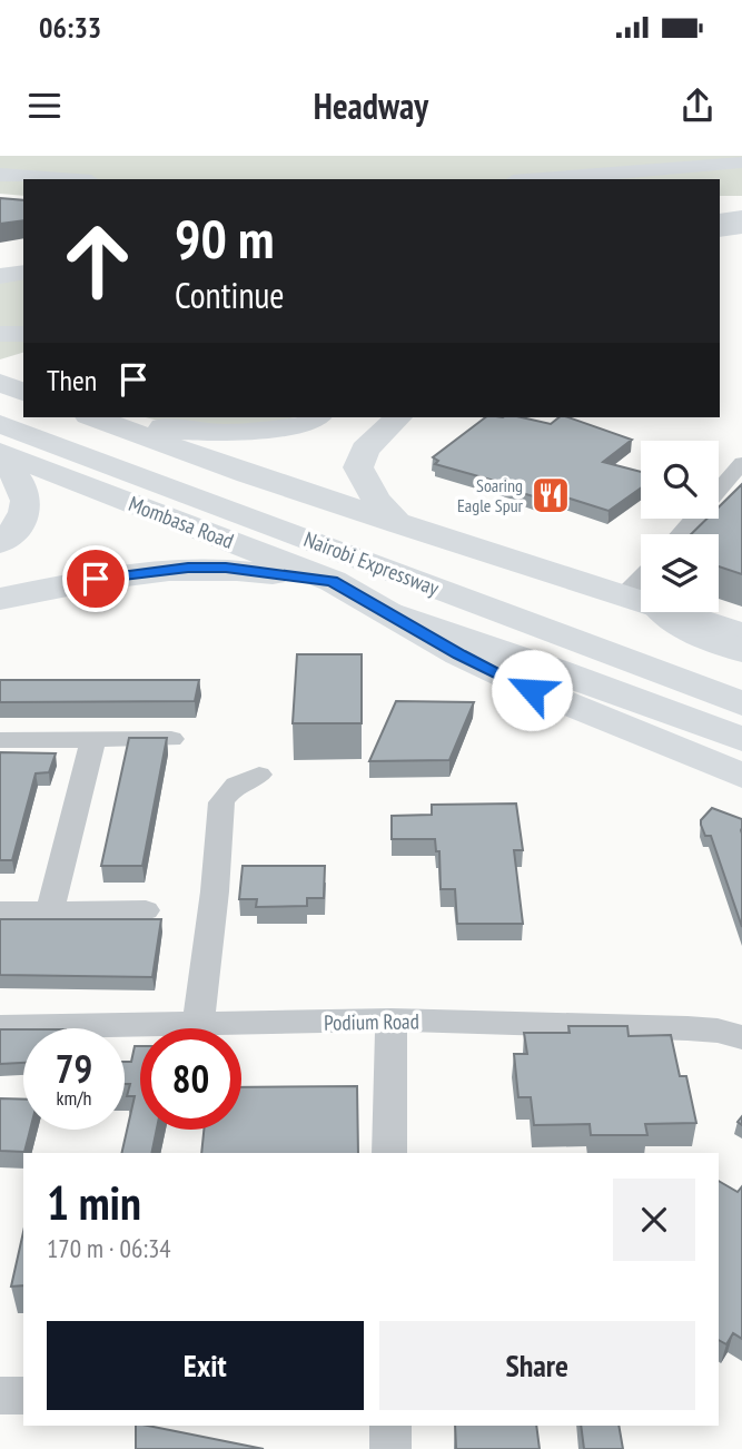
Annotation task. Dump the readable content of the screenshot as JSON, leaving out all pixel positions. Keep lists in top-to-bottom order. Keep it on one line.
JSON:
{"streets":{"main road":["Mombasa Road","Nairobi Expressway"],"street":["Podium Road"]},"places":{"restaurant":["Soaring Eagle Spur"]},"page":{"status":"06:33","header":"Headway","turn":["90 m","Continue"],"then":"Then","speed":"79 km/h","limit":"80","heading":["1 min","170 m · 06:34"],"buttons":["Exit","Share"]}}
